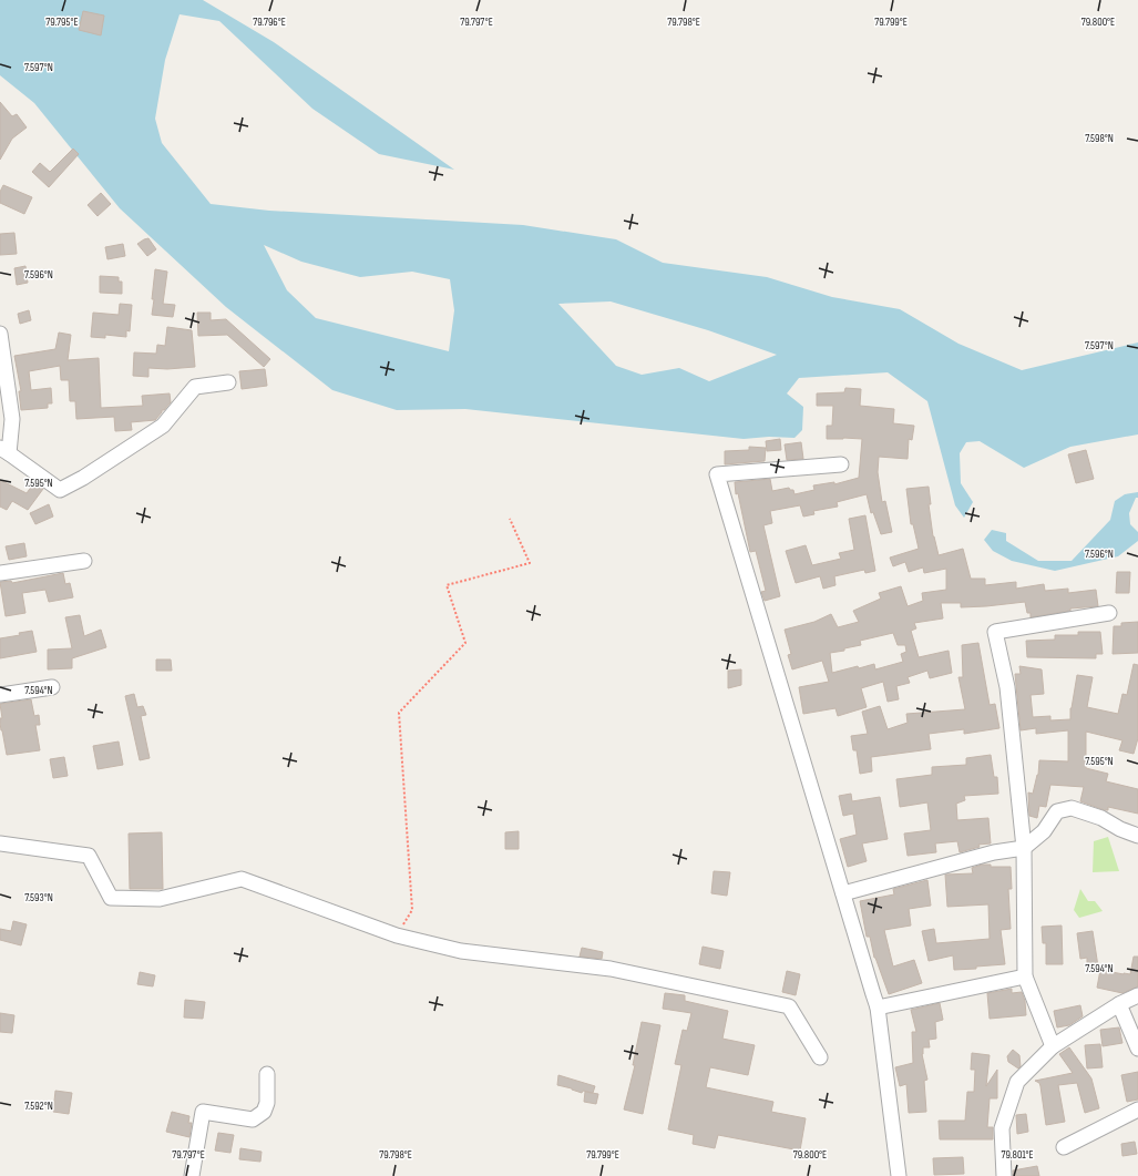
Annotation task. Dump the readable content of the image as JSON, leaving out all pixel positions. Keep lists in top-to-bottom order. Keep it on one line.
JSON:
{"coordinates":["79.795°E","79.796°E","79.797°E","79.798°E","79.799°E","79.800°E","7.597°N","7.598°N","7.596°N","7.595°N","7.594°N","7.593°N","7.592°N","79.801°E"]}
